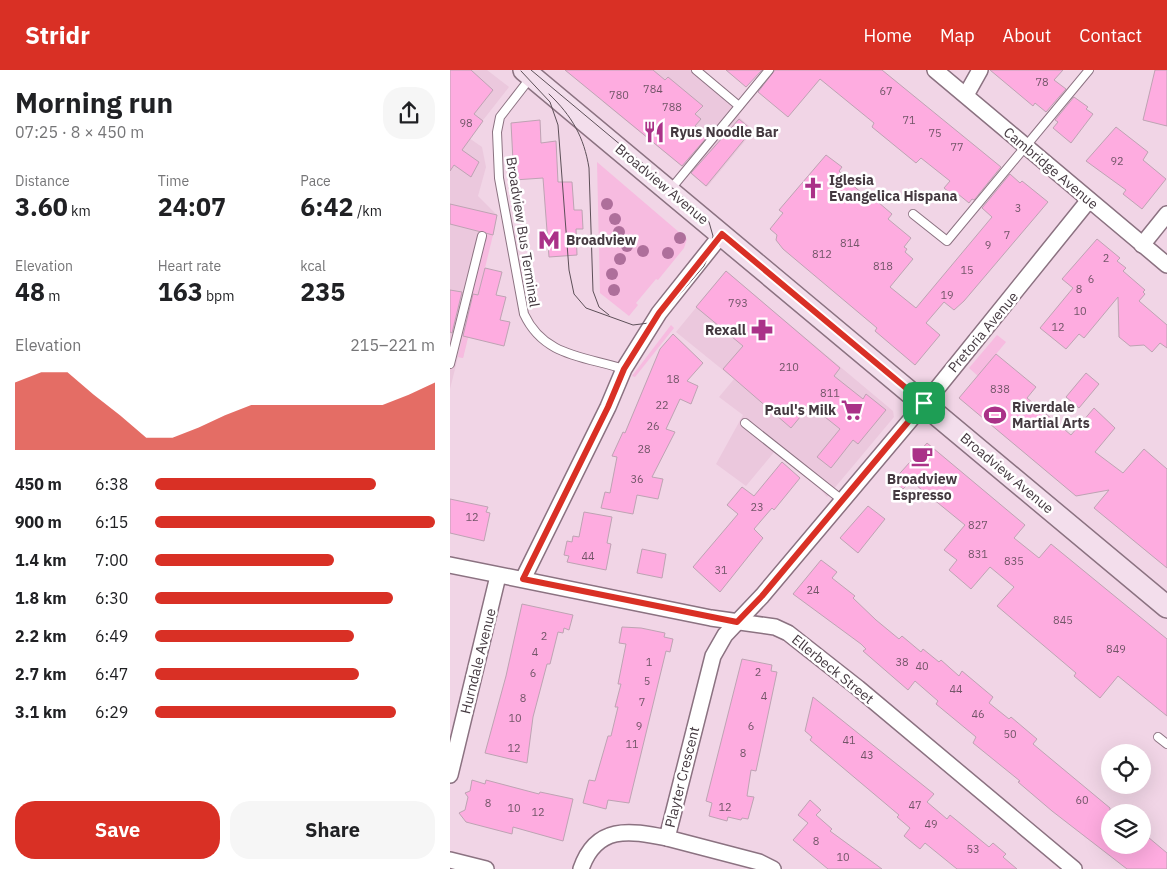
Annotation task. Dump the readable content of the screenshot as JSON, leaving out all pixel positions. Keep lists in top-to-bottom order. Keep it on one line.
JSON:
{"streets":{"main road":["Broadview Avenue"],"street":["Cambridge Avenue","Pretoria Avenue","Hurndale Avenue","Ellerbeck Street","Playter Crescent"],"lane":["Broadview Bus Terminal"]},"crossings":[["Cambridge Avenue","Pretoria Avenue"],["Broadview Avenue","Broadview Bus Terminal"],["Broadview Avenue","Pretoria Avenue"],["Pretoria Avenue","Ellerbeck Street"],["Pretoria Avenue","Playter Crescent"],["Hurndale Avenue","Ellerbeck Street"],["Ellerbeck Street","Playter Crescent"]],"places":{"restaurant":["Ryus Noodle Bar"],"church":["Iglesia Evangelica Hispana"],"metro station":["Broadview"],"pharmacy":["Rexall"],"supermarket":["Paul's Milk"],"sports":["Riverdale Martial Arts"],"cafe":["Broadview Espresso"]},"house_numbers":["78","784","67","780","788","71","98","75","77","92","3","7","814","9","812","2","818","15","6","8","19","793","10","12","210","18","838","811","22","26","28","36","23","12","827","831","44","835","31","24","845","2","849","4","1","38","40","2","6","5","44","4","8","7","46","10","9","6","50","41","11","12","8","43","60","8","47","12","10","12","49","8","53","10"],"page":{"header":"Stridr","nav":["Home","Map","About","Contact"],"heading":["Morning run","07:25 · 8 × 450 m"],"stats":[["Distance","3.60 km"],["Time","24:07"],["Pace","6:42 /km"],["Elevation","48 m"],["Heart rate","163 bpm"],["kcal","235"]],"chart":["Elevation","215–221 m"],"list":[{"name":"450 m","note":"6:38"},{"name":"900 m","note":"6:15"},{"name":"1.4 km","note":"7:00"},{"name":"1.8 km","note":"6:30"},{"name":"2.2 km","note":"6:49"},{"name":"2.7 km","note":"6:47"},{"name":"3.1 km","note":"6:29"}],"buttons":["Save","Share"]}}
